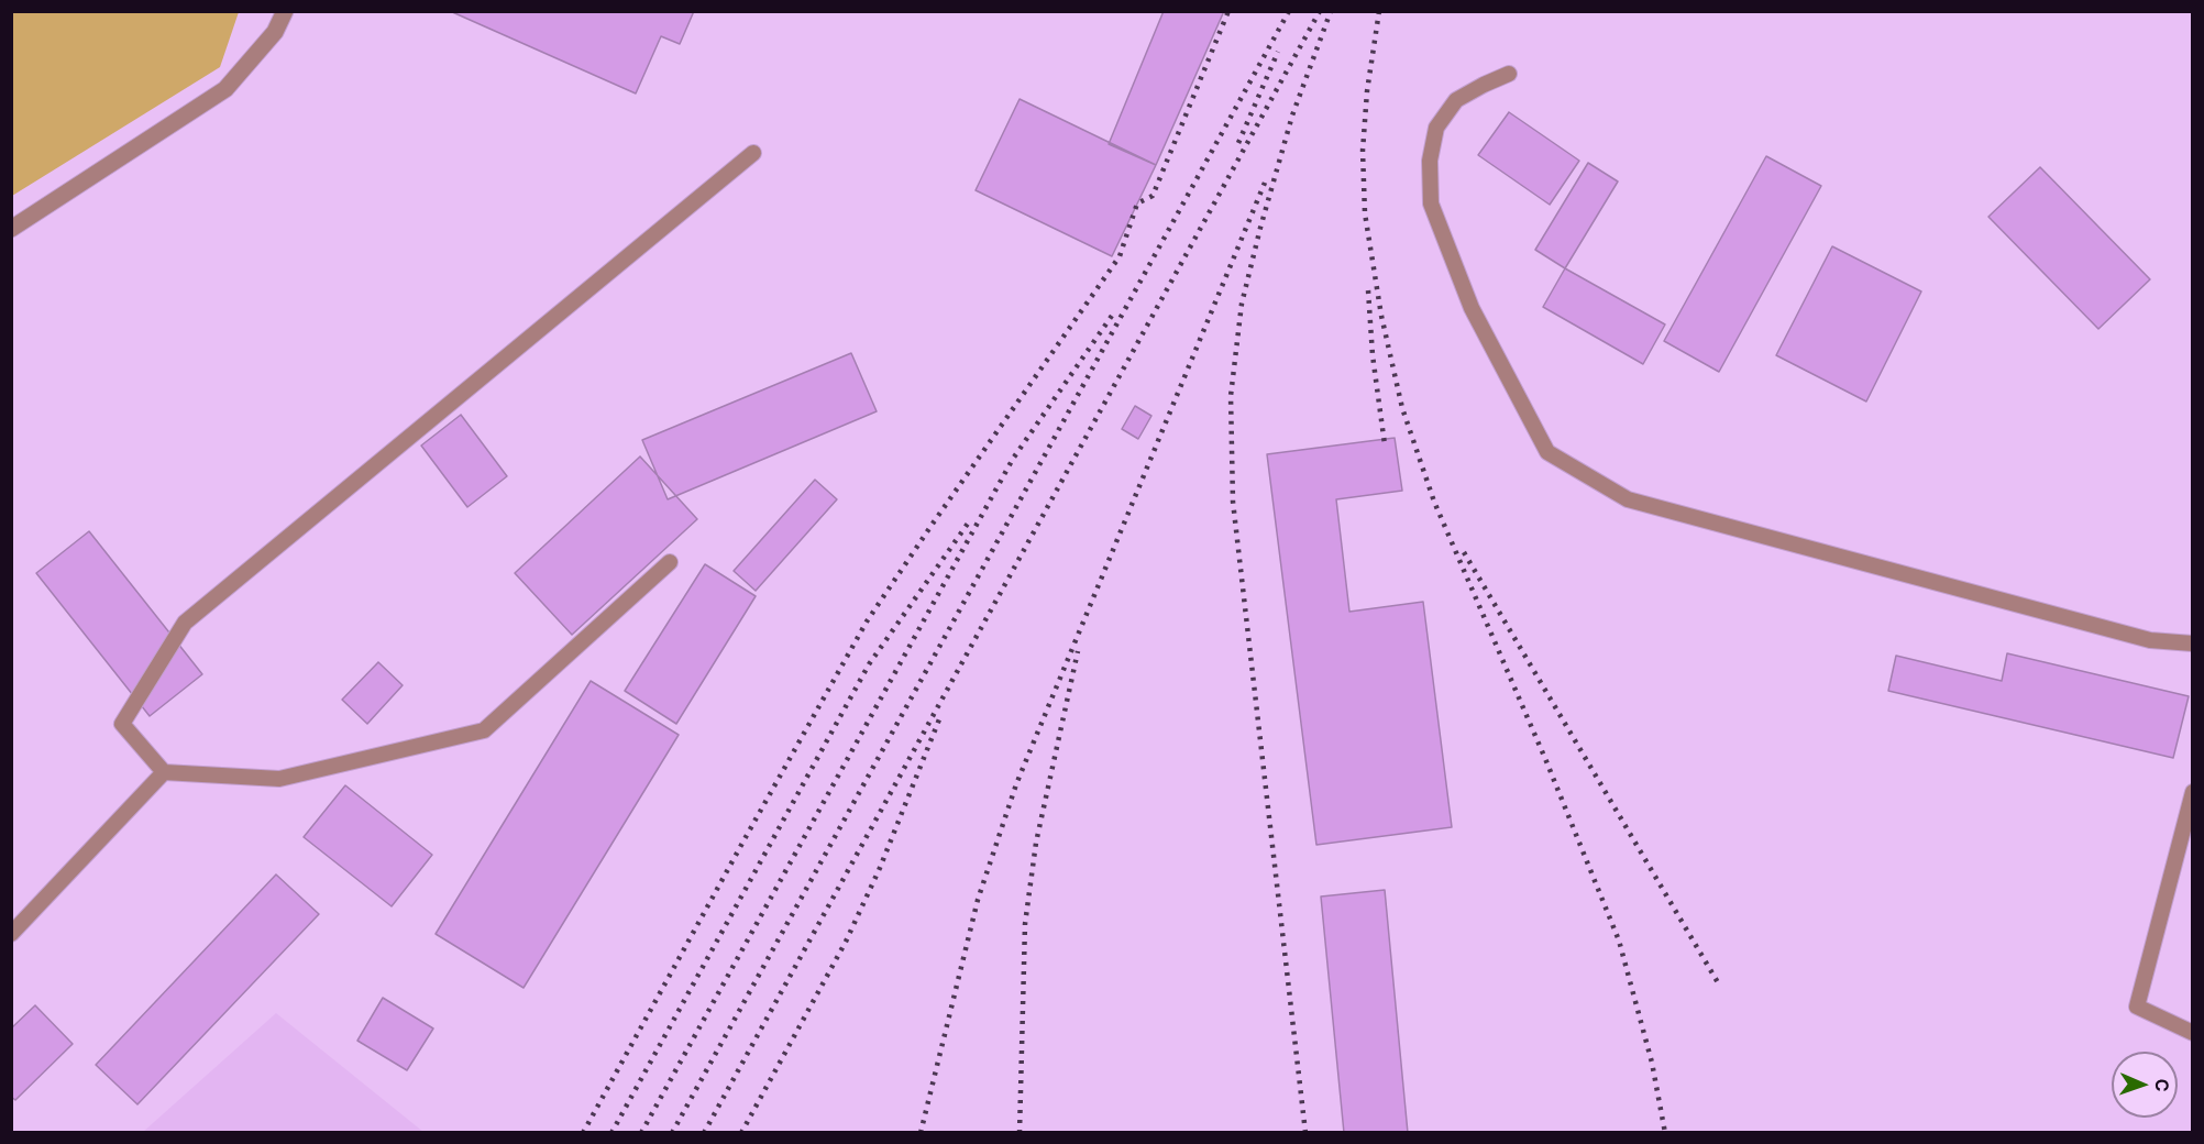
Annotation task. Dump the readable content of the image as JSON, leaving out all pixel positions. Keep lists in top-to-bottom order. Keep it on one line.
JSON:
{"north":"right"}
